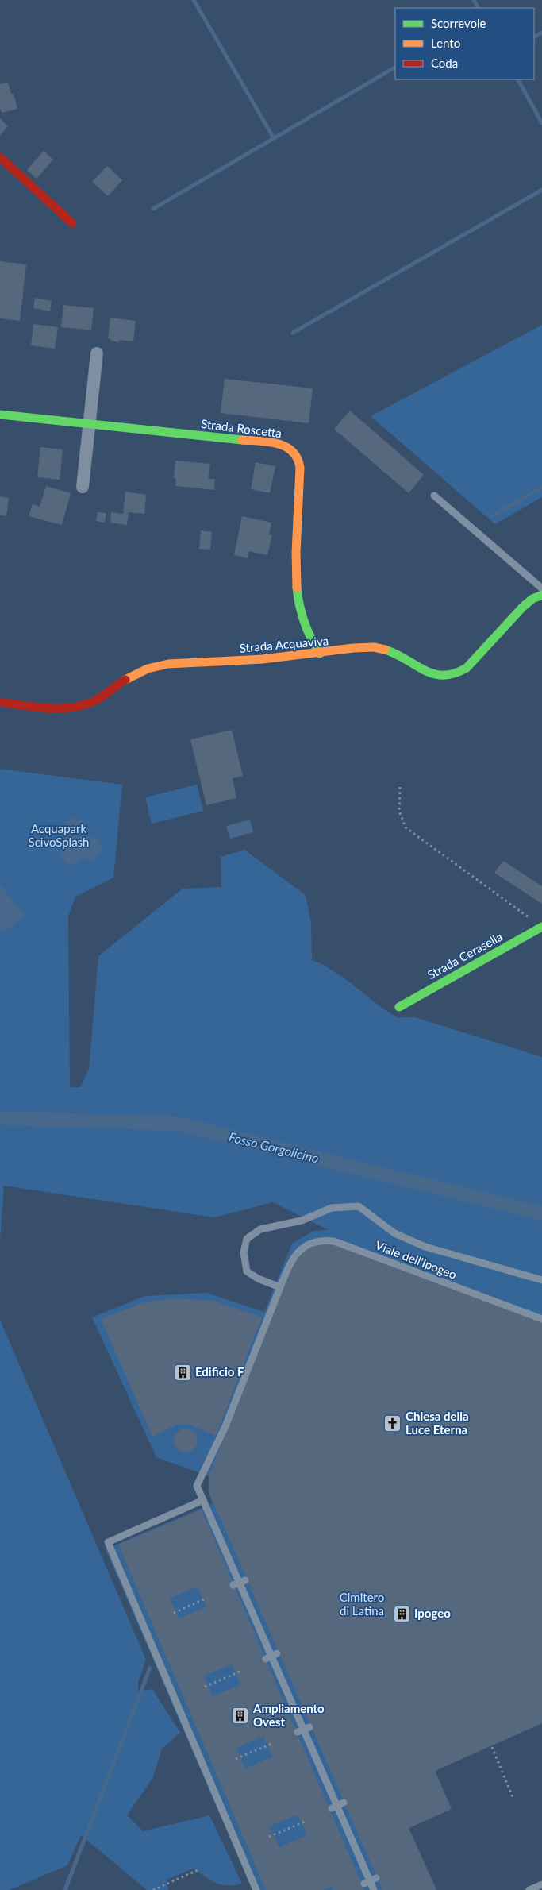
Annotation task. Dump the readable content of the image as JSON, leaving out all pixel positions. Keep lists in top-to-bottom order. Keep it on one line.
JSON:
{"streets":{"street":["Strada Roscetta","Strada Acquaviva","Strada Cerasella"],"lane":["Viale dell'Ipogeo"]},"crossings":[["Strada Roscetta","Strada Acquaviva"]],"water":["Fosso Gorgolicino"],"parks":["Acquapark ScivoSplash","Cimitero di Latina"],"places":{"building":["Edificio F","Ipogeo","Ampliamento Ovest"],"church":["Chiesa della Luce Eterna"]},"legend":["Scorrevole","Lento","Coda"]}
